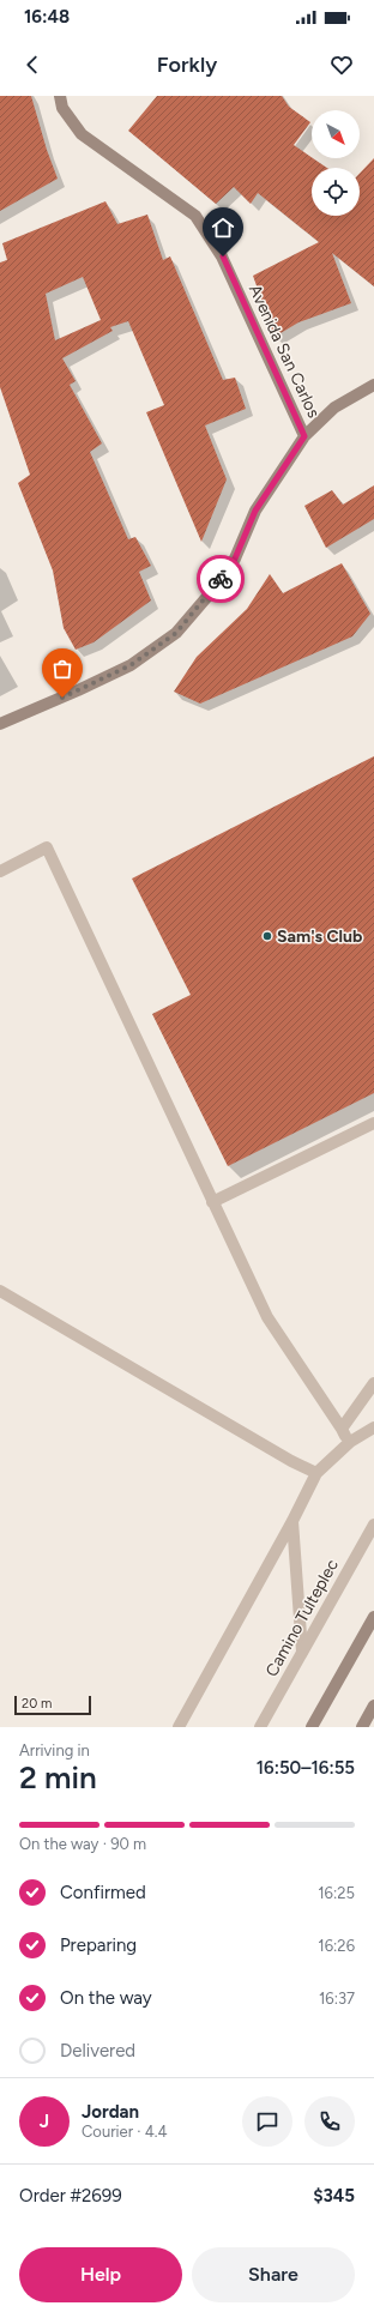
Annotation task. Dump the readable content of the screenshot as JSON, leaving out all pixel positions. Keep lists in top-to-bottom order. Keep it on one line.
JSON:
{"streets":{"street":["Avenida San Carlos","Camino Tulteplec"]},"places":["Sam's Club"],"scale_bar":"20 m","north":"bottom right","page":{"status":"16:48","header":"Forkly","scale":"20 m","heading":["2 min","Arriving in","16:50–16:55"],"panel":["Jordan","Courier · 4.4","Order #2699","$345"],"bar":"On the way · 90 m","list":[["Confirmed","16:25"],["Preparing","16:26"],["On the way","16:37"],"Delivered"],"round":"J","buttons":["Help","Share"]}}
